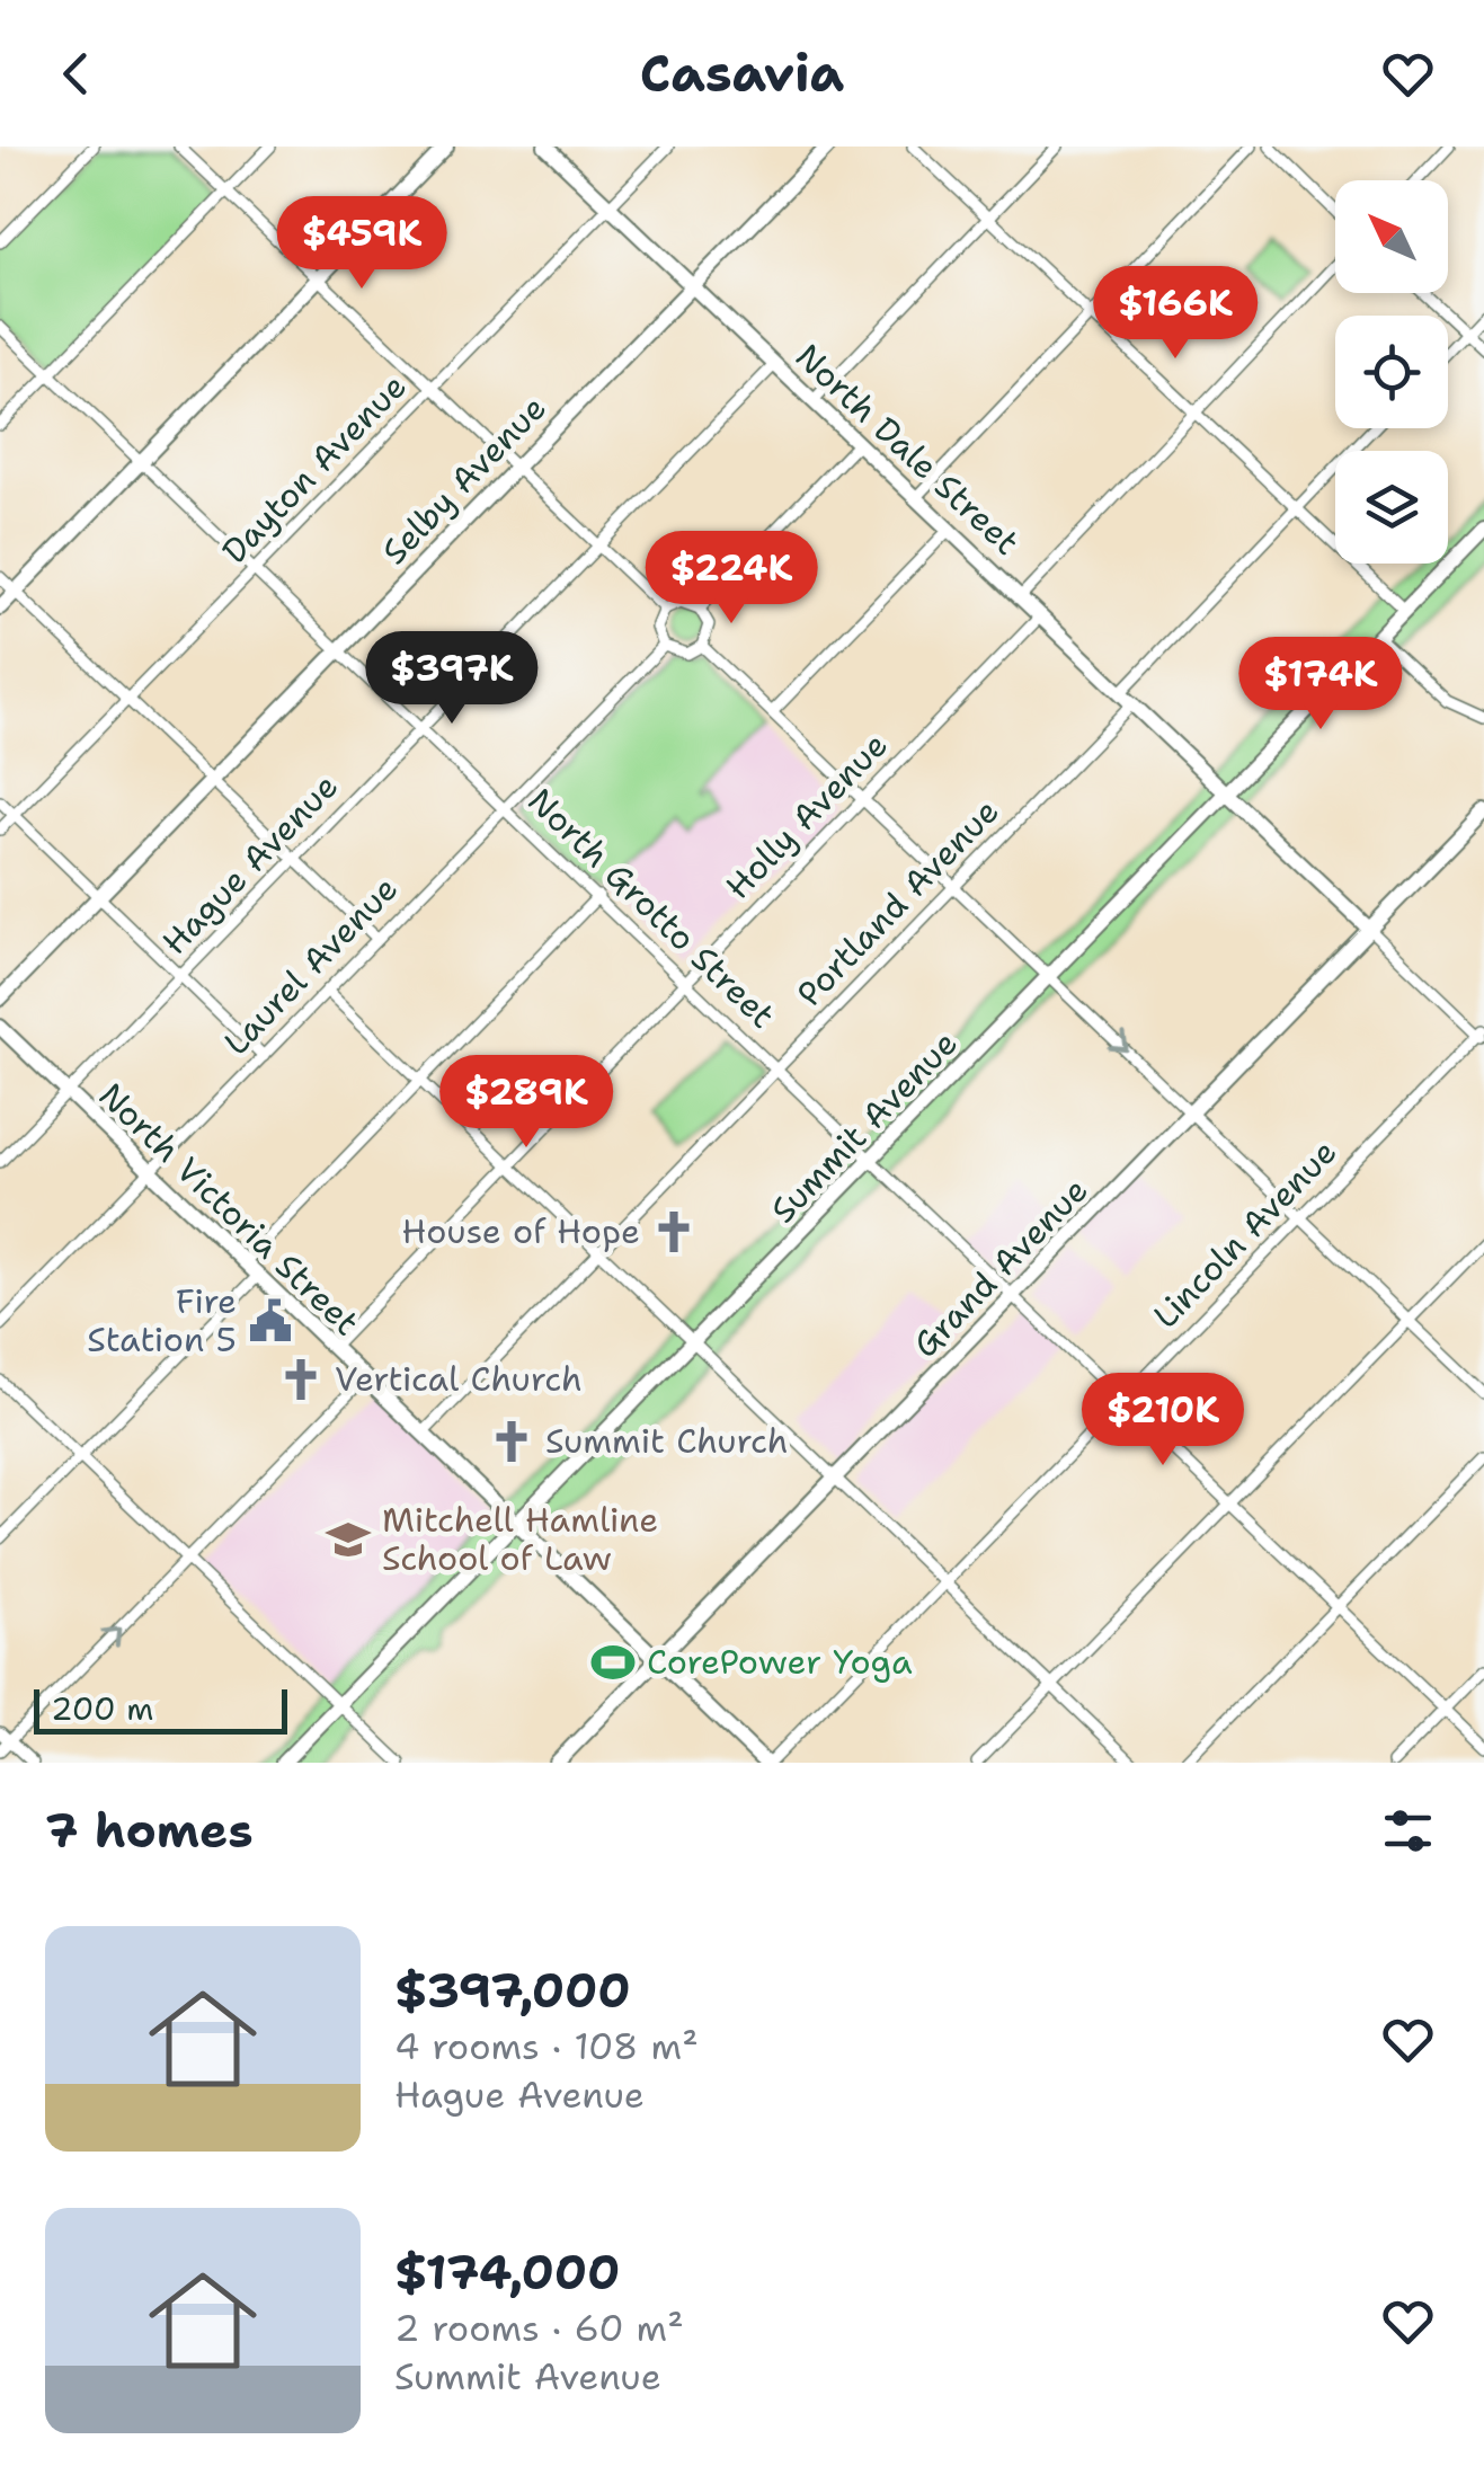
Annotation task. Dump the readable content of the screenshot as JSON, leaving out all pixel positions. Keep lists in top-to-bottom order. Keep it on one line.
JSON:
{"streets":{"street":["North Dale Street","Dayton Avenue","Selby Avenue","Holly Avenue","Hague Avenue","Portland Avenue","North Grotto Street","Laurel Avenue","Summit Avenue","North Victoria Street","Lincoln Avenue","Grand Avenue"]},"crossings":[["North Dale Street","Dayton Avenue"],["North Dale Street","Selby Avenue"],["North Dale Street","Holly Avenue"],["North Dale Street","Hague Avenue"],["North Dale Street","Portland Avenue"],["North Dale Street","Summit Avenue"],["North Dale Street","Grand Avenue"],["Dayton Avenue","North Grotto Street"],["Selby Avenue","North Grotto Street"],["Holly Avenue","North Grotto Street"],["Holly Avenue","North Victoria Street"],["Hague Avenue","North Grotto Street"],["Hague Avenue","North Victoria Street"],["Portland Avenue","North Grotto Street"],["Portland Avenue","North Victoria Street"],["North Grotto Street","Laurel Avenue"],["North Grotto Street","Summit Avenue"],["North Grotto Street","Lincoln Avenue"],["North Grotto Street","Grand Avenue"],["Laurel Avenue","North Victoria Street"],["Summit Avenue","North Victoria Street"],["North Victoria Street","Lincoln Avenue"],["North Victoria Street","Grand Avenue"]],"places":{"church":["House of Hope","Vertical Church","Summit Church"],"public building":["Fire Station 5"],"school or university":["Mitchell Hamline School of Law"],"sports":["CorePower Yoga"]},"scale_bar":"200 m","north":"top left","page":{"header":"Casavia","price":["$459K","$166K","$224K","$397K","$174K","$289K","$210K"],"scale":"200 m","heading":"7 homes","list":[{"name":"$397,000","note":"4 rooms · 108 m² · Hague Avenue"},{"name":"$174,000","note":"2 rooms · 60 m² · Summit Avenue"}]}}
